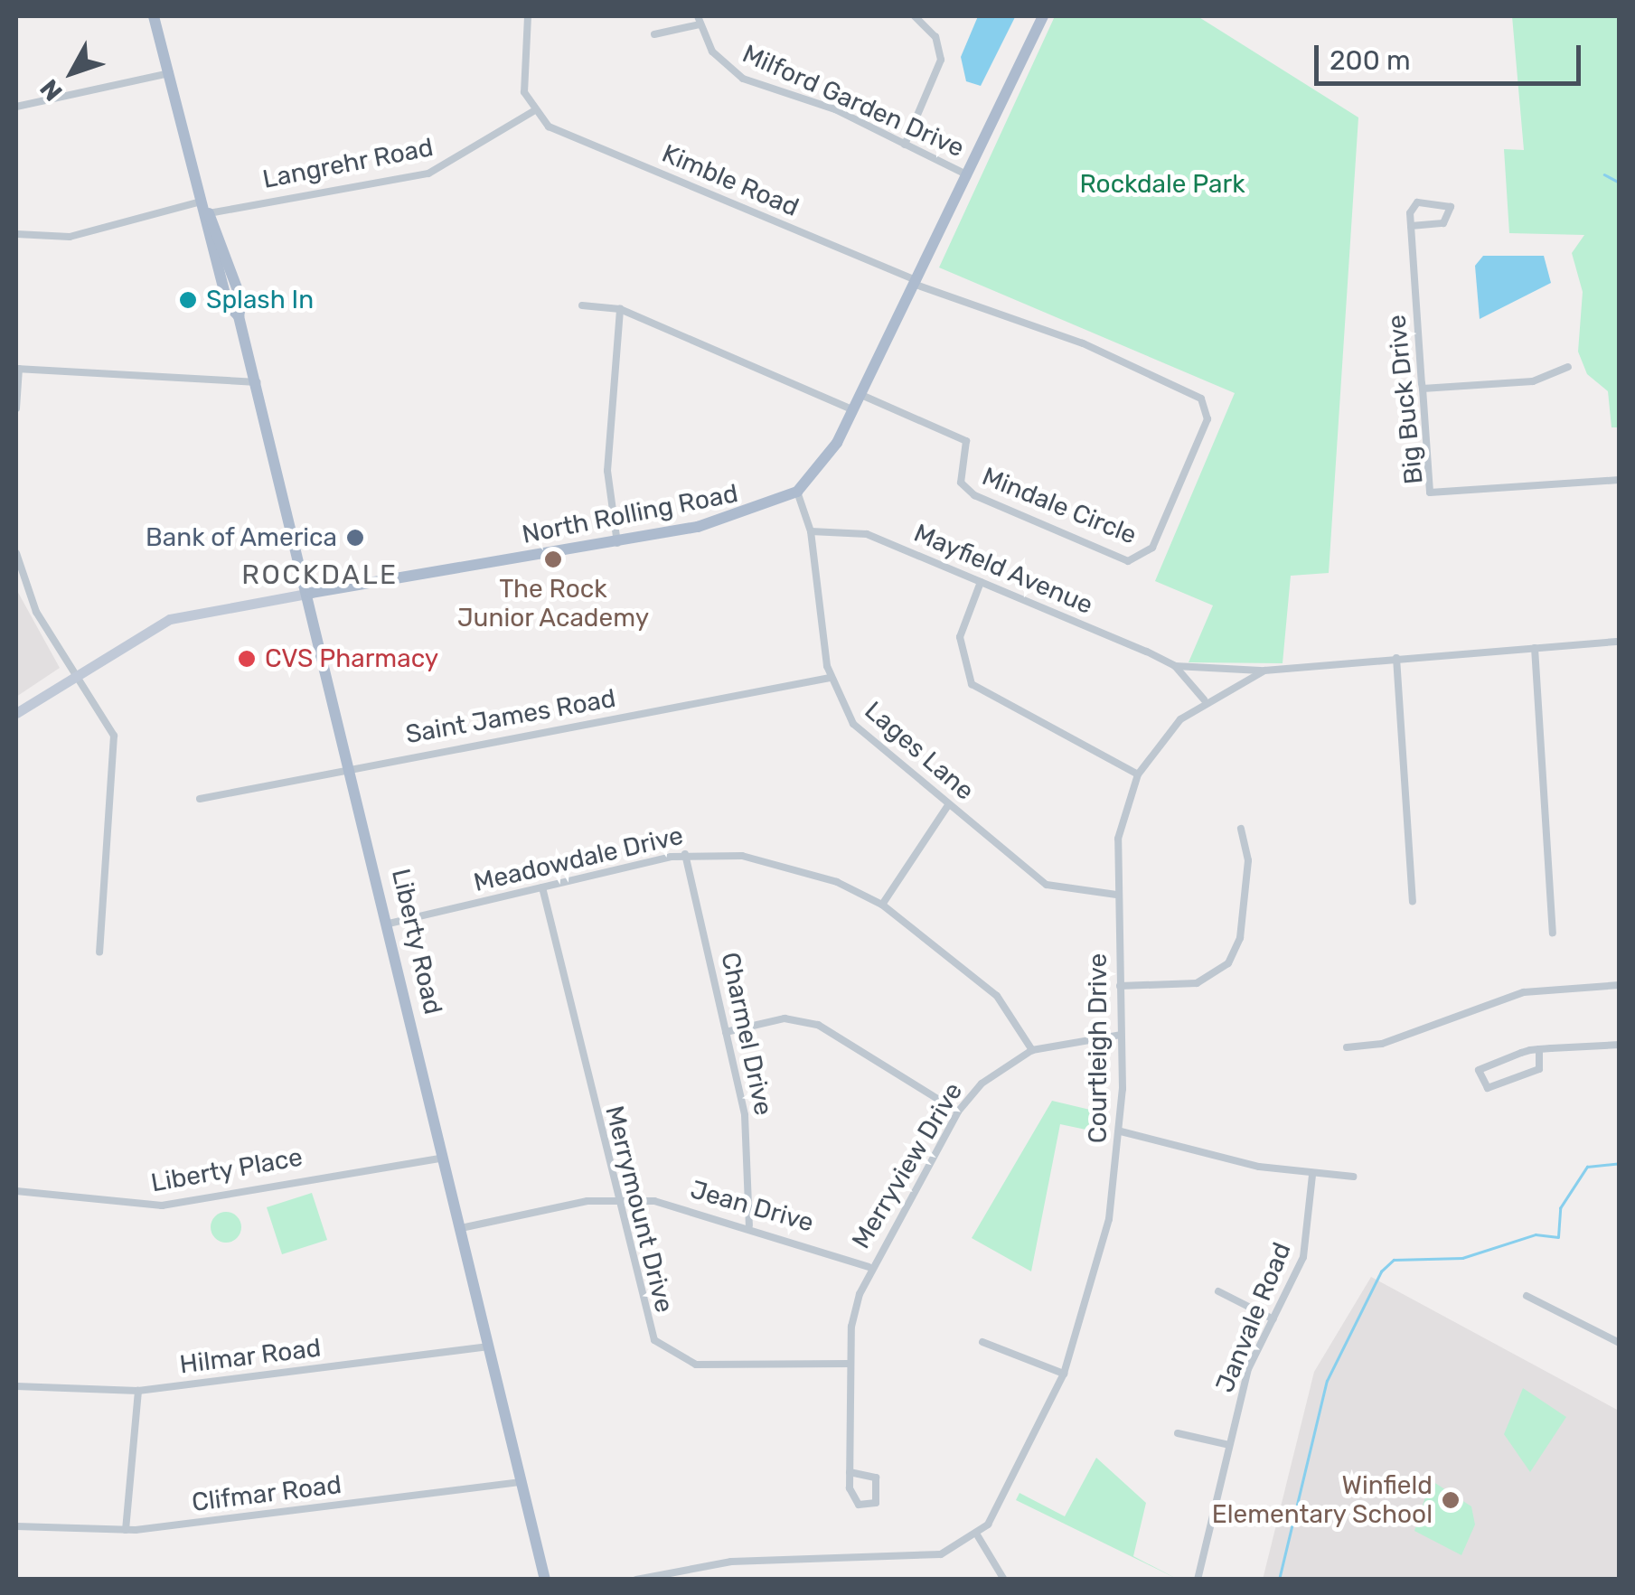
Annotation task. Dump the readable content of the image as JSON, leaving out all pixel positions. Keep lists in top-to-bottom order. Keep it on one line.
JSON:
{"streets":{"main road":["North Rolling Road","Liberty Road"],"street":["Milford Garden Drive","Langrehr Road","Kimble Road","Big Buck Drive","Mindale Circle","Mayfield Avenue","Saint James Road","Lages Lane","Meadowdale Drive","Charmel Drive","Courtleigh Drive","Merryview Drive","Liberty Place","Jean Drive","Merrymount Drive","Janvale Road","Hilmar Road","Clifmar Road"]},"crossings":[["Milford Garden Drive","North Rolling Road"],["Langrehr Road","Kimble Road"],["Langrehr Road","Liberty Road"],["Kimble Road","Mindale Circle"],["Kimble Road","North Rolling Road"],["Mindale Circle","North Rolling Road"],["North Rolling Road","Lages Lane"],["North Rolling Road","Liberty Road"],["Mayfield Avenue","Lages Lane"],["Mayfield Avenue","Courtleigh Drive"],["Saint James Road","Lages Lane"],["Saint James Road","Liberty Road"],["Lages Lane","Courtleigh Drive"],["Meadowdale Drive","Liberty Road"],["Meadowdale Drive","Charmel Drive"],["Meadowdale Drive","Merryview Drive"],["Meadowdale Drive","Merrymount Drive"],["Liberty Road","Liberty Place"],["Liberty Road","Jean Drive"],["Liberty Road","Hilmar Road"],["Liberty Road","Clifmar Road"],["Charmel Drive","Jean Drive"],["Courtleigh Drive","Merryview Drive"],["Merryview Drive","Jean Drive"],["Merryview Drive","Merrymount Drive"],["Jean Drive","Merrymount Drive"]],"districts":["ROCKDALE"],"parks":["Rockdale Park"],"places":["Splash In","Bank of America","The Rock Junior Academy","CVS Pharmacy","Winfield Elementary School"],"scale_bar":"200 m","north":"bottom left"}
